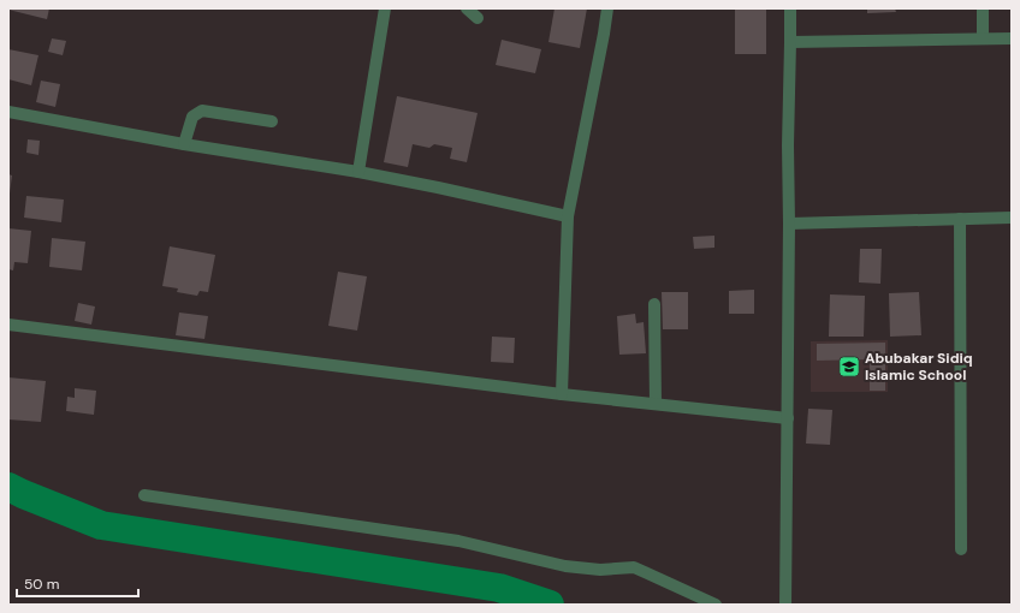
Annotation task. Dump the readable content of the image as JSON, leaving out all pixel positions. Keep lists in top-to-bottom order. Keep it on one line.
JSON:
{"places":{"school or university":["Abubakar Sidiq Islamic School"]},"scale_bar":"50 m"}
